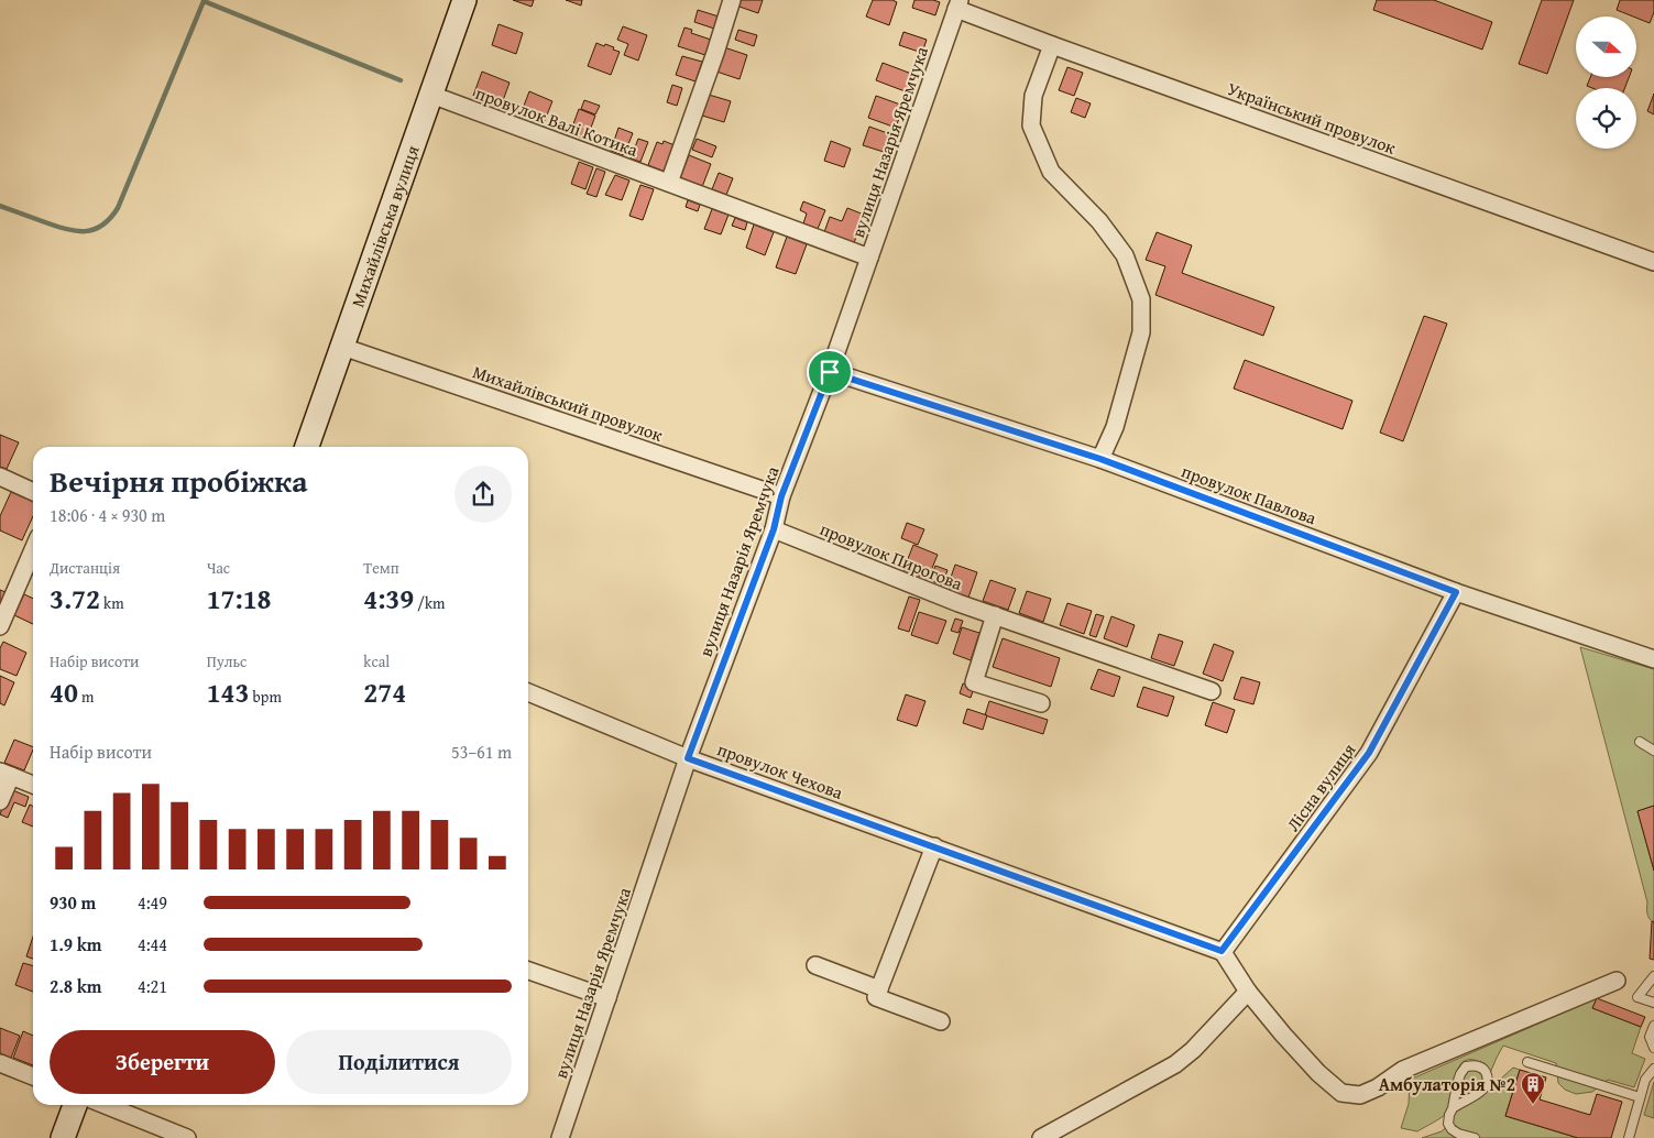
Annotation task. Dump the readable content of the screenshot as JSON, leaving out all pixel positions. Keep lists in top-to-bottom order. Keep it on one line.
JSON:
{"streets":{"main road":["Михайлівська вулиця"],"street":["Український провулок","провулок Валі Котика","вулиця Назарія Яремчука","Михайлівський провулок","провулок Павлова","провулок Пирогова","провулок Чехова","Лісна вулиця"]},"crossings":[["Український провулок","вулиця Назарія Яремчука"],["провулок Валі Котика","вулиця Назарія Яремчука"],["провулок Валі Котика","Михайлівська вулиця"],["вулиця Назарія Яремчука","Михайлівський провулок"],["вулиця Назарія Яремчука","провулок Павлова"],["вулиця Назарія Яремчука","провулок Пирогова"],["вулиця Назарія Яремчука","провулок Чехова"],["Михайлівська вулиця","Михайлівський провулок"],["провулок Павлова","Лісна вулиця"],["провулок Чехова","Лісна вулиця"]],"places":{"building":["Амбулаторія №2"]},"north":"right","page":{"heading":["Вечірня пробіжка","18:06 · 4 × 930 m"],"stats":[["Дистанція","3.72 km"],["Час","17:18"],["Темп","4:39 /km"],["Набір висоти","40 m"],["Пульс","143 bpm"],["kcal","274"]],"chart":["Набір висоти","53–61 m"],"list":[{"name":"930 m","note":"4:49"},{"name":"1.9 km","note":"4:44"},{"name":"2.8 km","note":"4:21"}],"buttons":["Зберегти","Поділитися"]}}
